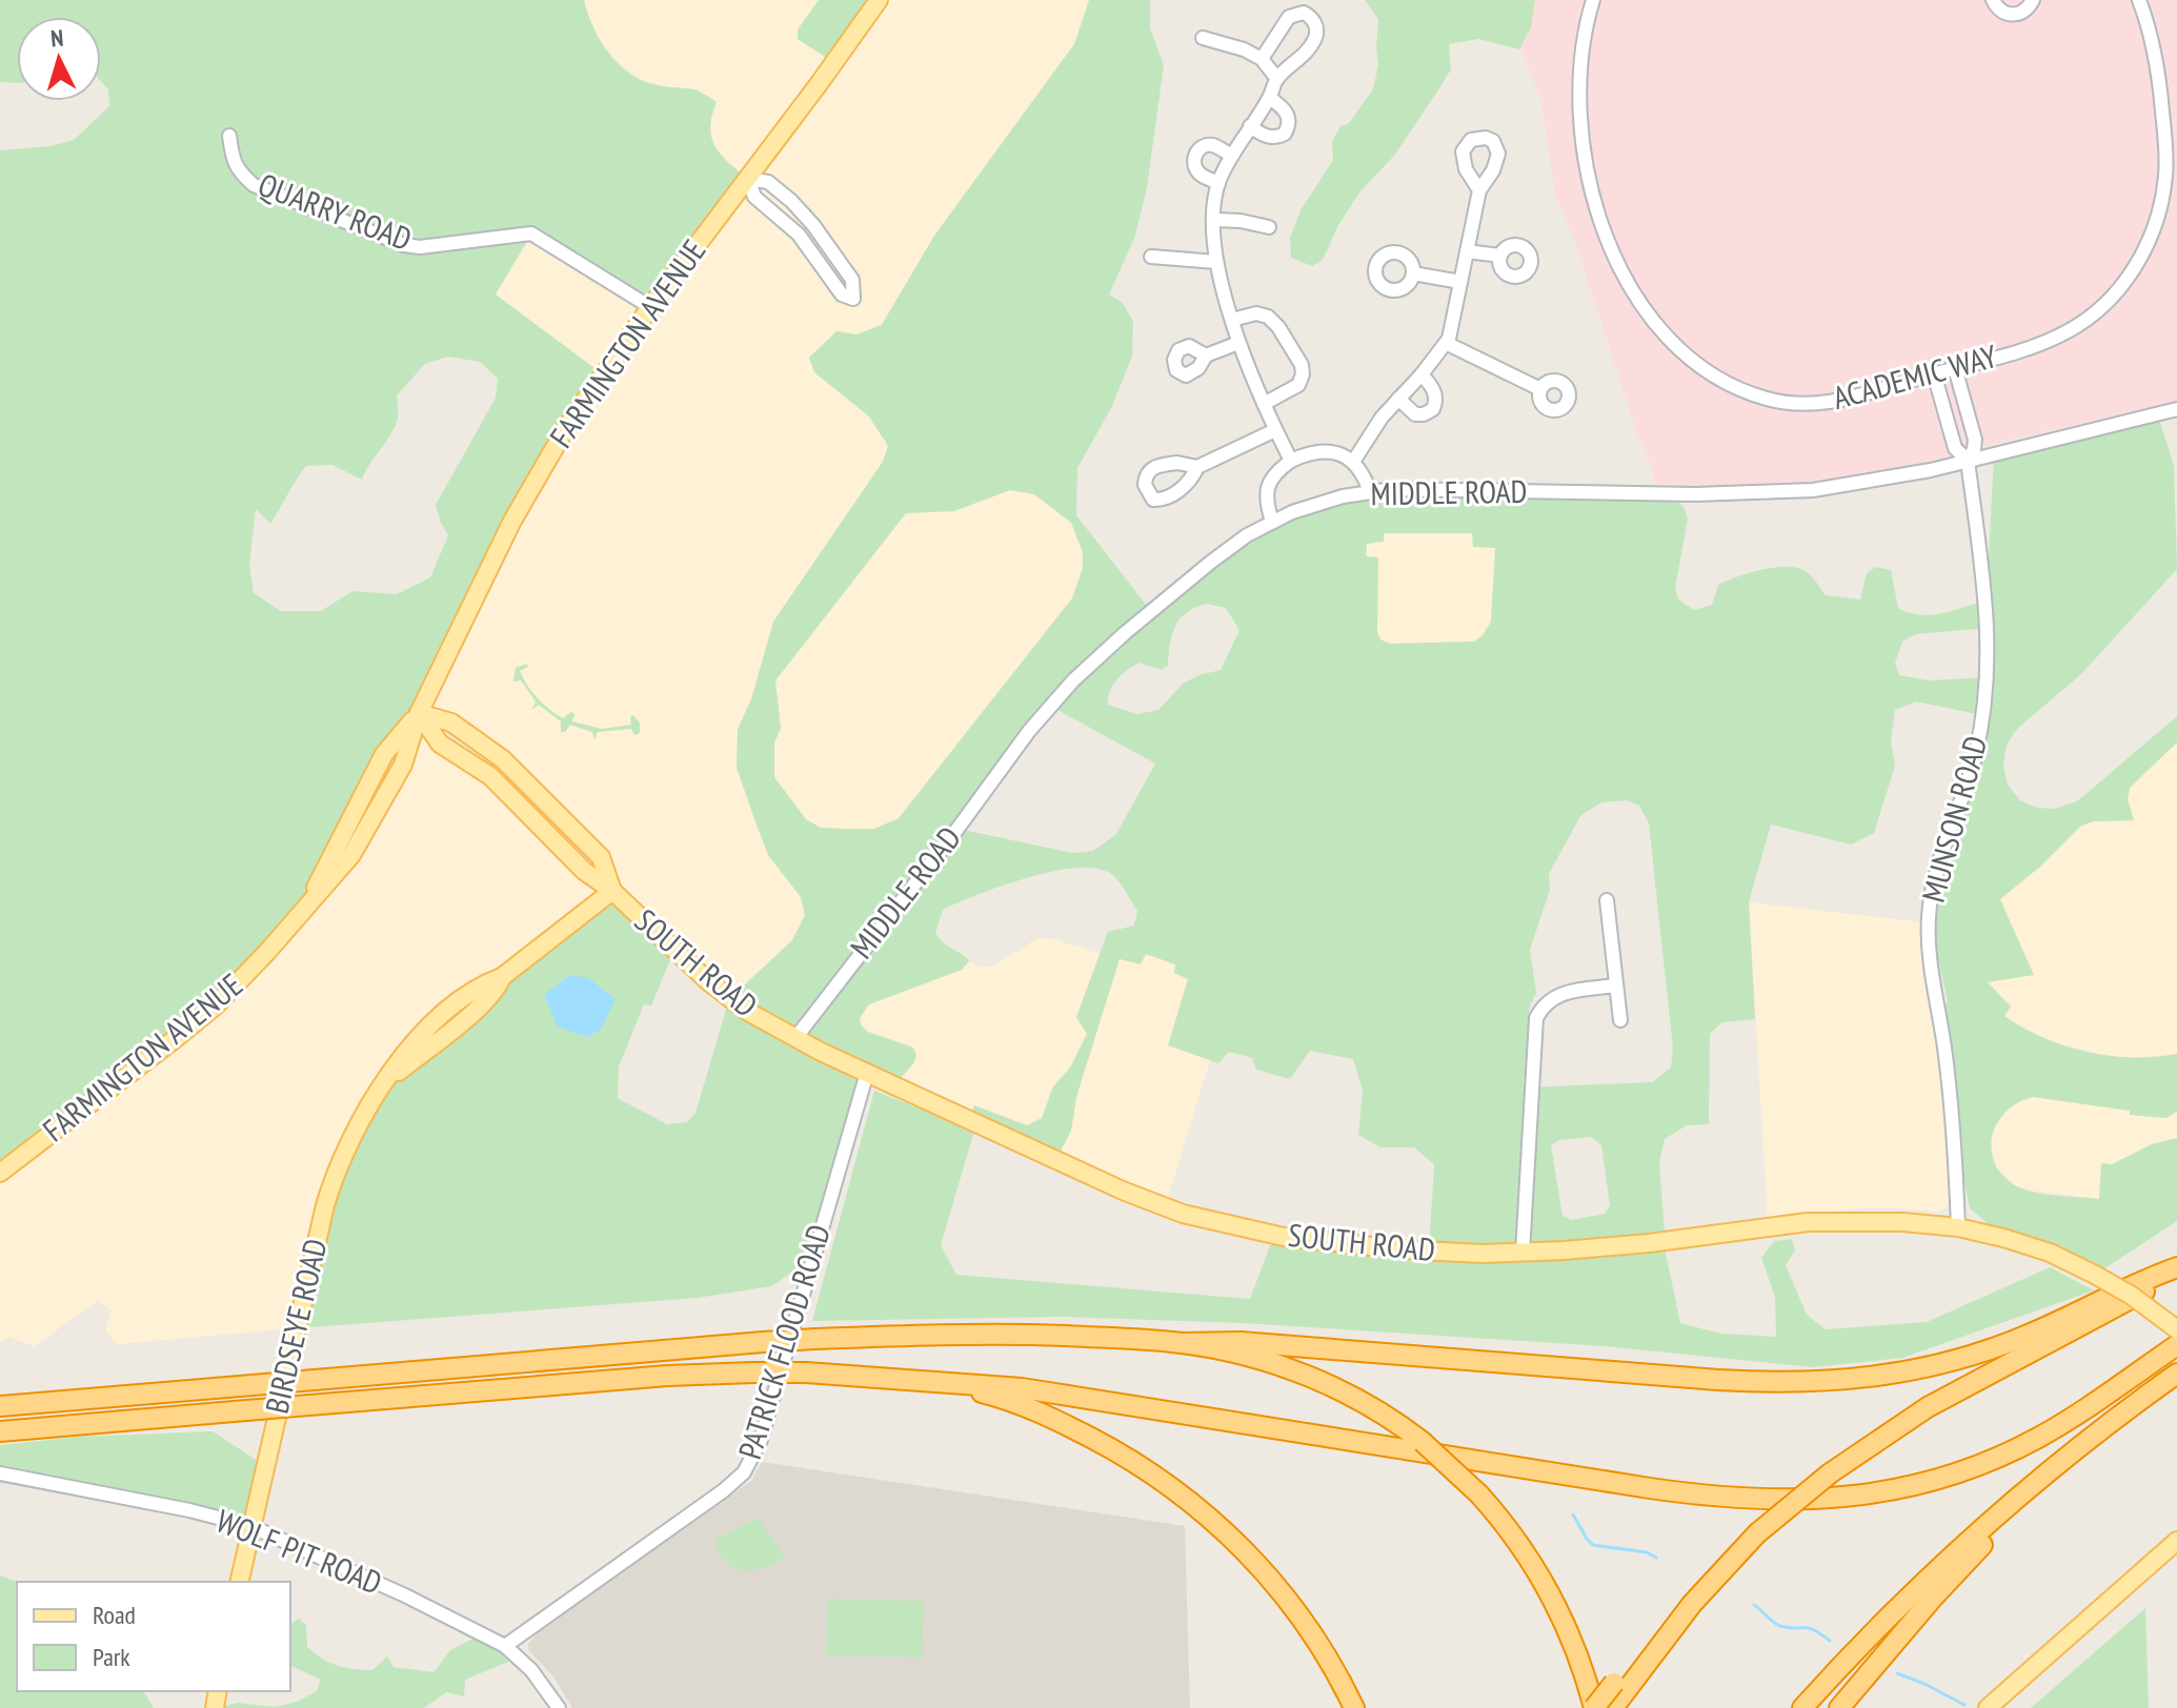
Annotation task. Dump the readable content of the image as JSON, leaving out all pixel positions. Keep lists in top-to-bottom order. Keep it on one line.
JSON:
{"streets":{"main road":["FARMINGTON AVENUE","SOUTH ROAD","BIRDSEYE ROAD"],"street":["QUARRY ROAD","ACADEMIC WAY","MIDDLE ROAD","MUNSON ROAD","PATRICK FLOOD ROAD","WOLF PIT ROAD"]},"crossings":[["QUARRY ROAD","FARMINGTON AVENUE"],["FARMINGTON AVENUE","SOUTH ROAD"],["ACADEMIC WAY","MUNSON ROAD"],["MIDDLE ROAD","MUNSON ROAD"],["MIDDLE ROAD","SOUTH ROAD"],["MUNSON ROAD","SOUTH ROAD"],["SOUTH ROAD","BIRDSEYE ROAD"],["SOUTH ROAD","PATRICK FLOOD ROAD"],["BIRDSEYE ROAD","WOLF PIT ROAD"],["PATRICK FLOOD ROAD","WOLF PIT ROAD"]],"legend":["Road","Park"],"north":"top"}
